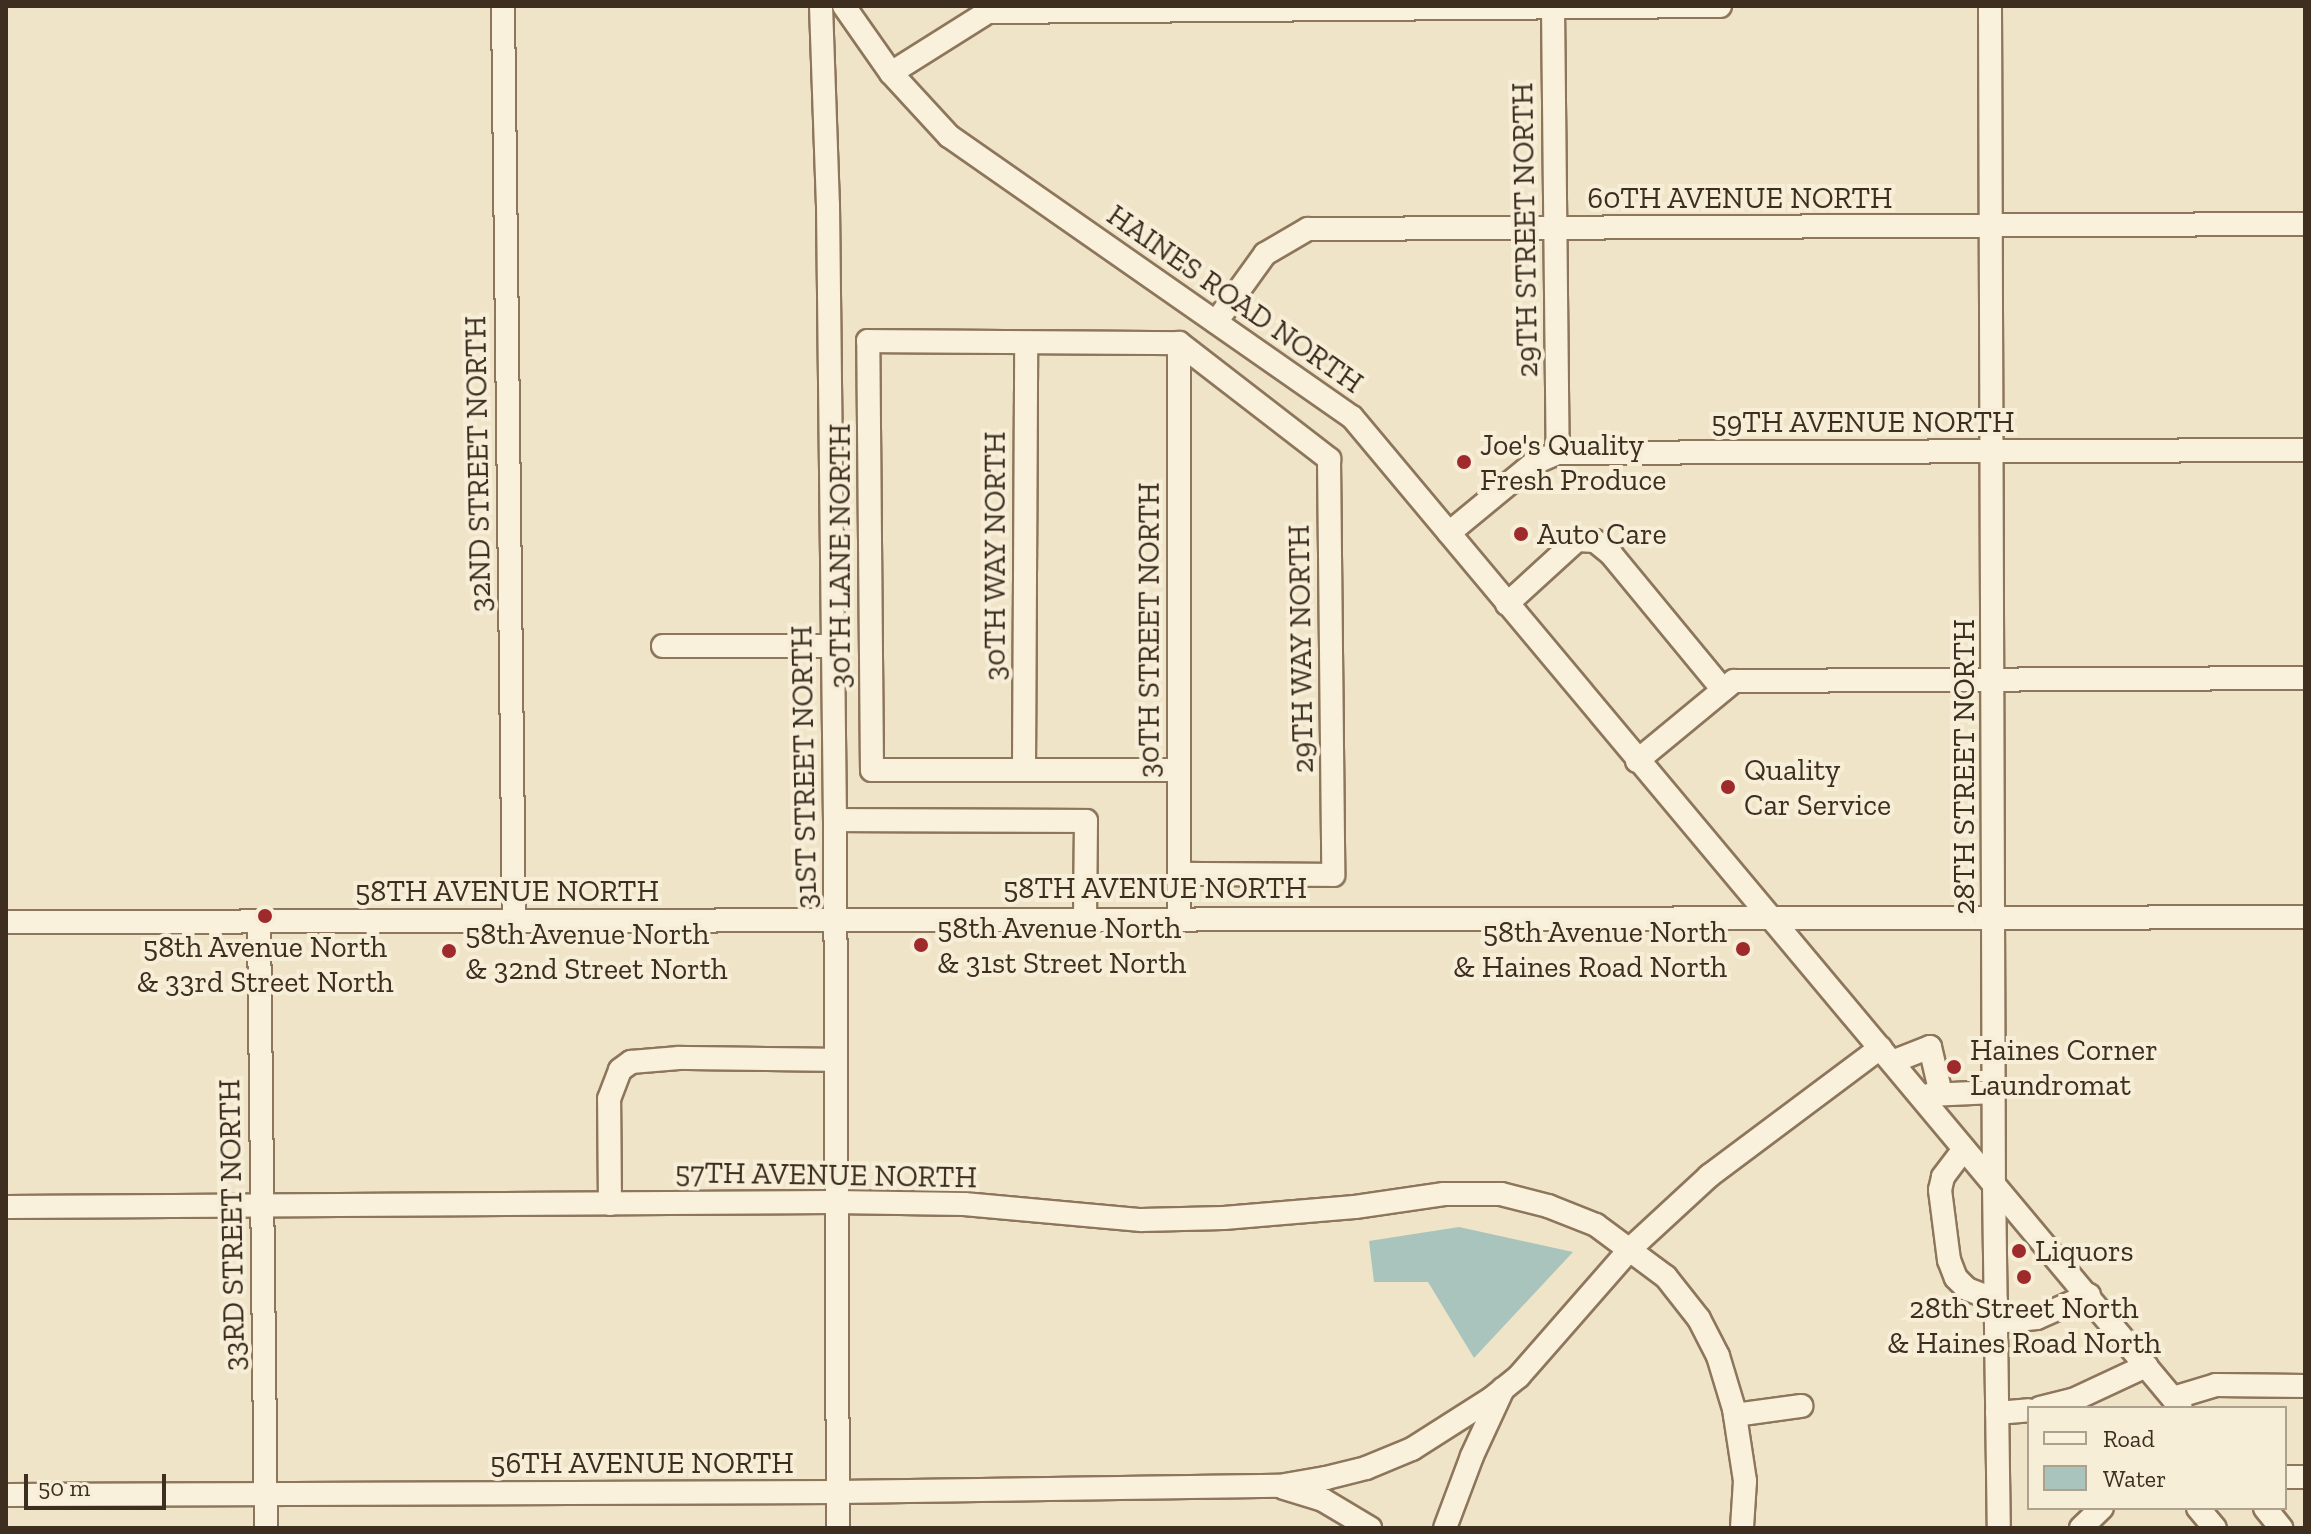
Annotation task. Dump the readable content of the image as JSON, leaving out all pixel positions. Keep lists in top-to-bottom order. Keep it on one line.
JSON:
{"streets":{"street":["60TH AVENUE NORTH","29TH STREET NORTH","HAINES ROAD NORTH","59TH AVENUE NORTH","32ND STREET NORTH","30TH LANE NORTH","30TH WAY NORTH","30TH STREET NORTH","29TH WAY NORTH","31ST STREET NORTH","28TH STREET NORTH","58TH AVENUE NORTH","57TH AVENUE NORTH","33RD STREET NORTH","56TH AVENUE NORTH"]},"crossings":[["60TH AVENUE NORTH","29TH STREET NORTH"],["60TH AVENUE NORTH","HAINES ROAD NORTH"],["60TH AVENUE NORTH","28TH STREET NORTH"],["29TH STREET NORTH","59TH AVENUE NORTH"],["HAINES ROAD NORTH","59TH AVENUE NORTH"],["HAINES ROAD NORTH","28TH STREET NORTH"],["HAINES ROAD NORTH","58TH AVENUE NORTH"],["59TH AVENUE NORTH","28TH STREET NORTH"],["32ND STREET NORTH","58TH AVENUE NORTH"],["30TH LANE NORTH","30TH WAY NORTH"],["30TH STREET NORTH","29TH WAY NORTH"],["30TH STREET NORTH","58TH AVENUE NORTH"],["31ST STREET NORTH","58TH AVENUE NORTH"],["31ST STREET NORTH","57TH AVENUE NORTH"],["31ST STREET NORTH","56TH AVENUE NORTH"],["28TH STREET NORTH","58TH AVENUE NORTH"],["58TH AVENUE NORTH","33RD STREET NORTH"],["57TH AVENUE NORTH","33RD STREET NORTH"],["33RD STREET NORTH","56TH AVENUE NORTH"]],"places":["Joe's Quality Fresh Produce","Auto Care","Quality Car Service","58th Avenue North & 33rd Street North","58th Avenue North & 31st Street North","58th Avenue North & Haines Road North","58th Avenue North & 32nd Street North","Haines Corner Laundromat","Liquors","28th Street North & Haines Road North"],"legend":["Road","Water"],"scale_bar":"50 m"}
